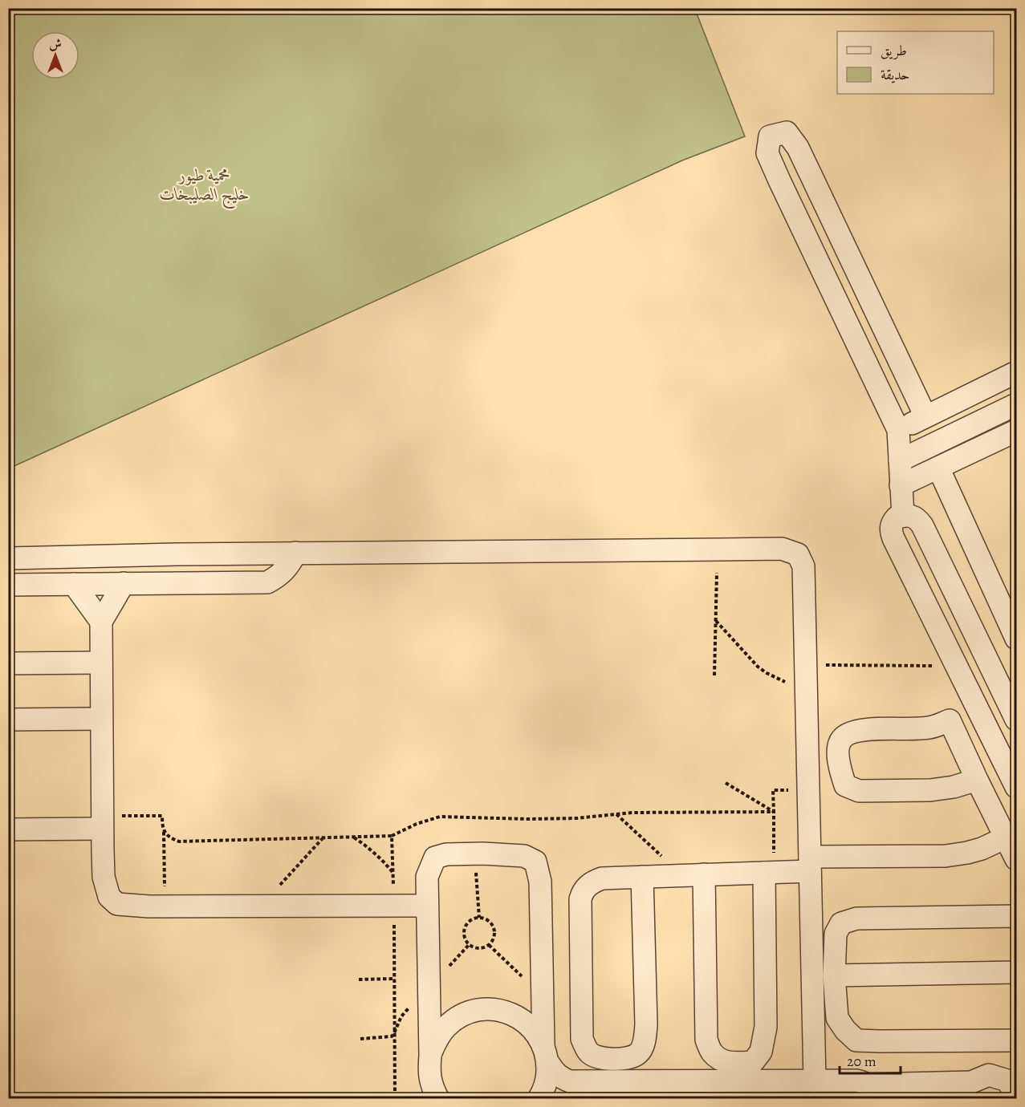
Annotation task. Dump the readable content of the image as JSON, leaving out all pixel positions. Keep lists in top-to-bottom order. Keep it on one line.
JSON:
{"parks":["محمية طيور خليج الصليبخات"],"legend":["طريق","حديقة"],"scale_bar":"20 m","north":"top"}
